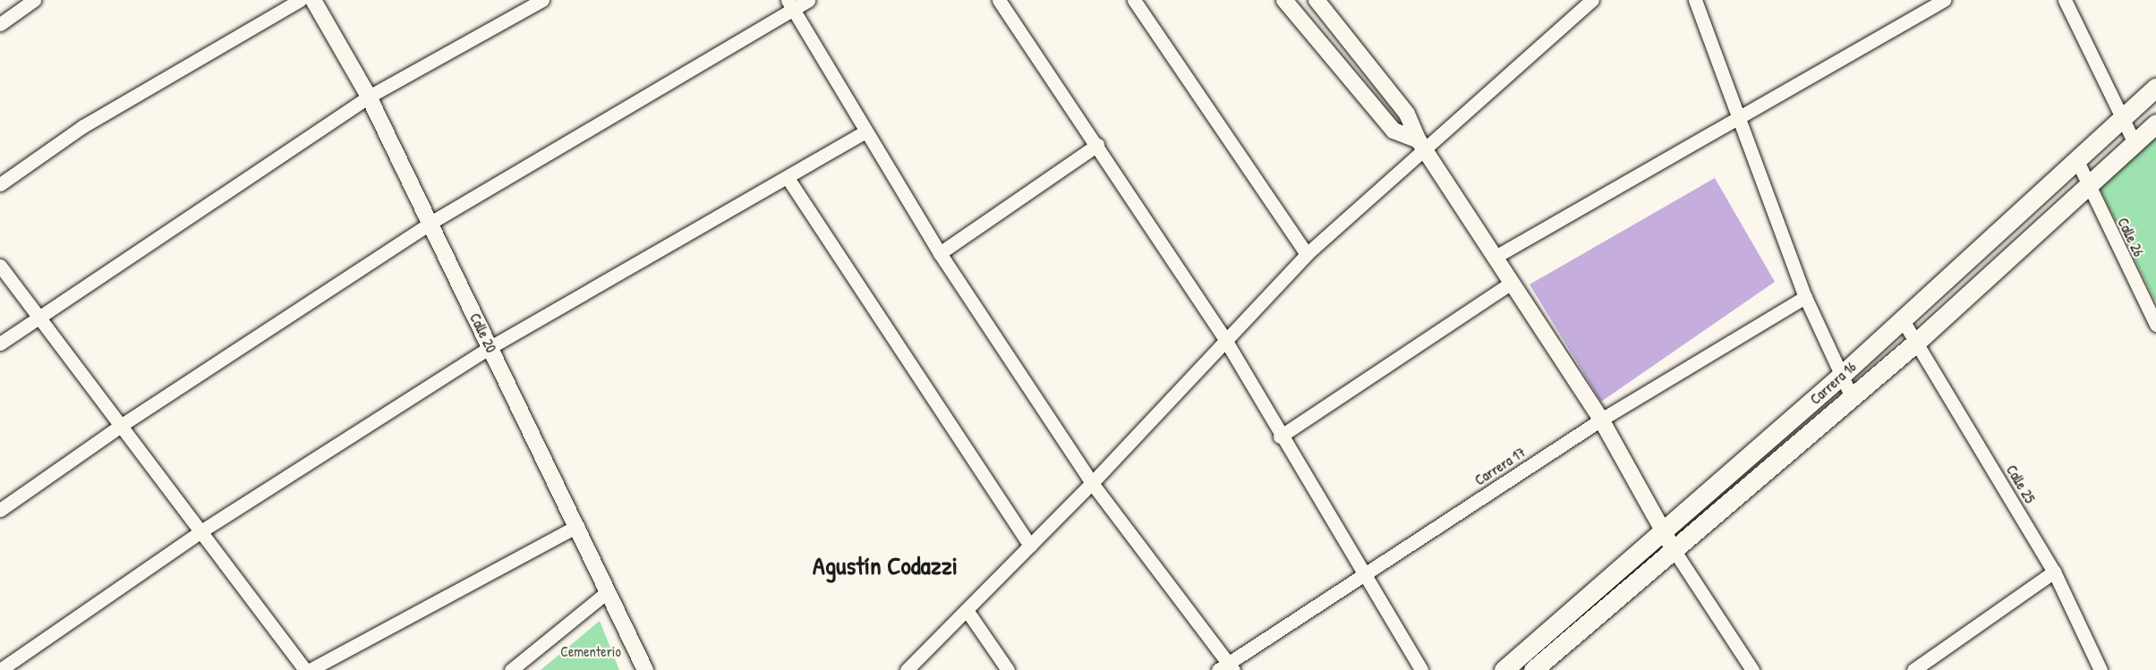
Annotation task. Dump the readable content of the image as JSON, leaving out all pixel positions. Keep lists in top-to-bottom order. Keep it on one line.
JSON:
{"streets":{"main road":["Carrera 16"],"street":["Calle 26","Calle 20","Carrera 17","Calle 25"]},"crossings":[["Calle 26","Carrera 16"],["Carrera 16","Calle 25"]],"districts":["Agustín Codazzi"],"parks":["Cementerio"]}
